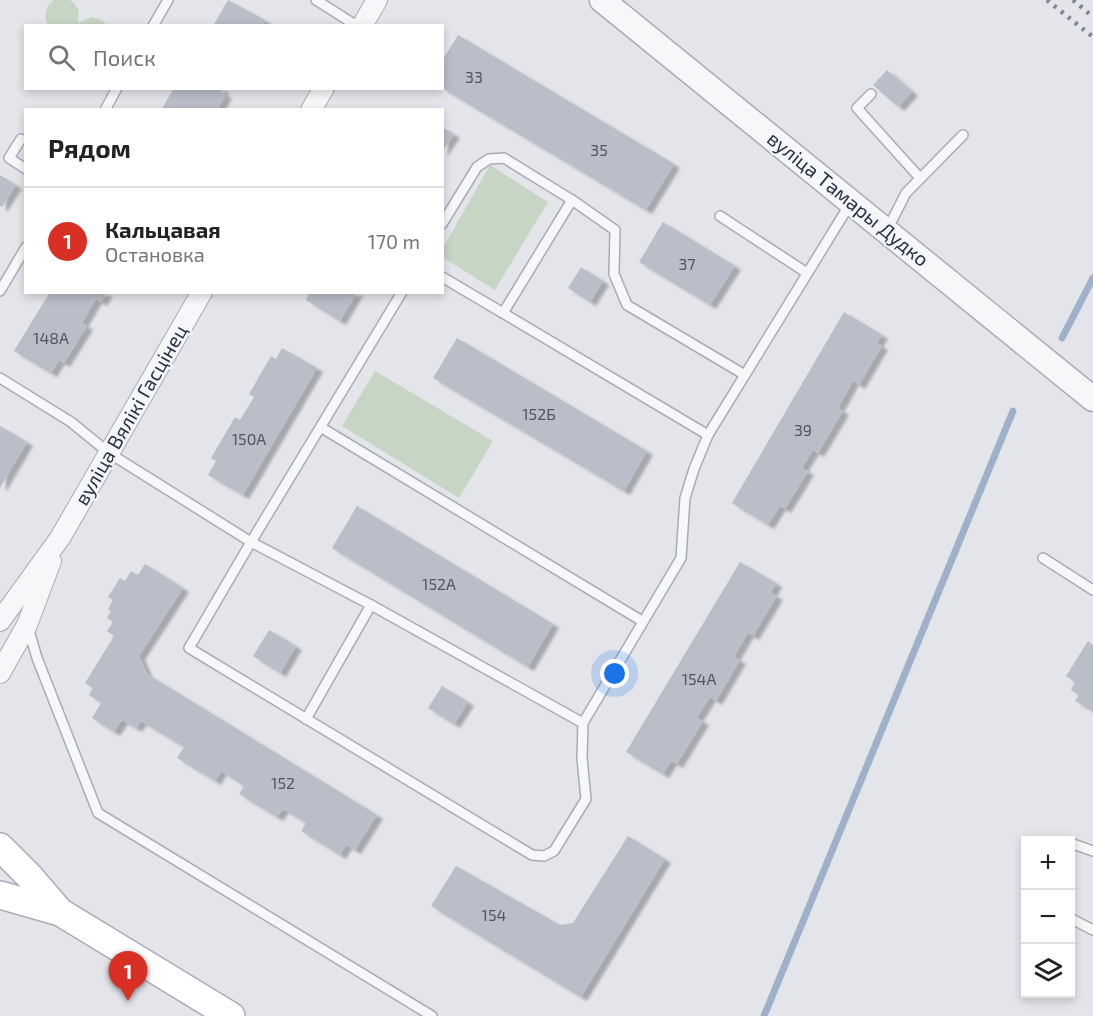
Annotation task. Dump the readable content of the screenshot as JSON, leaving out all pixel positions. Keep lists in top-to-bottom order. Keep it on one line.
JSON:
{"streets":{"street":["вуліца Тамары Дудко","вуліца Вялікі Гасцінец"]},"house_numbers":["33","35","37","148А","152Б","39","150А","152А","154А","152","154"],"page":{"search":"Поиск","heading":"Рядом","list":[{"mark":"1","name":"Кальцавая","note":"Остановка","value":"170 m"}],"map_buttons":["+","−"],"pins":"1"}}
